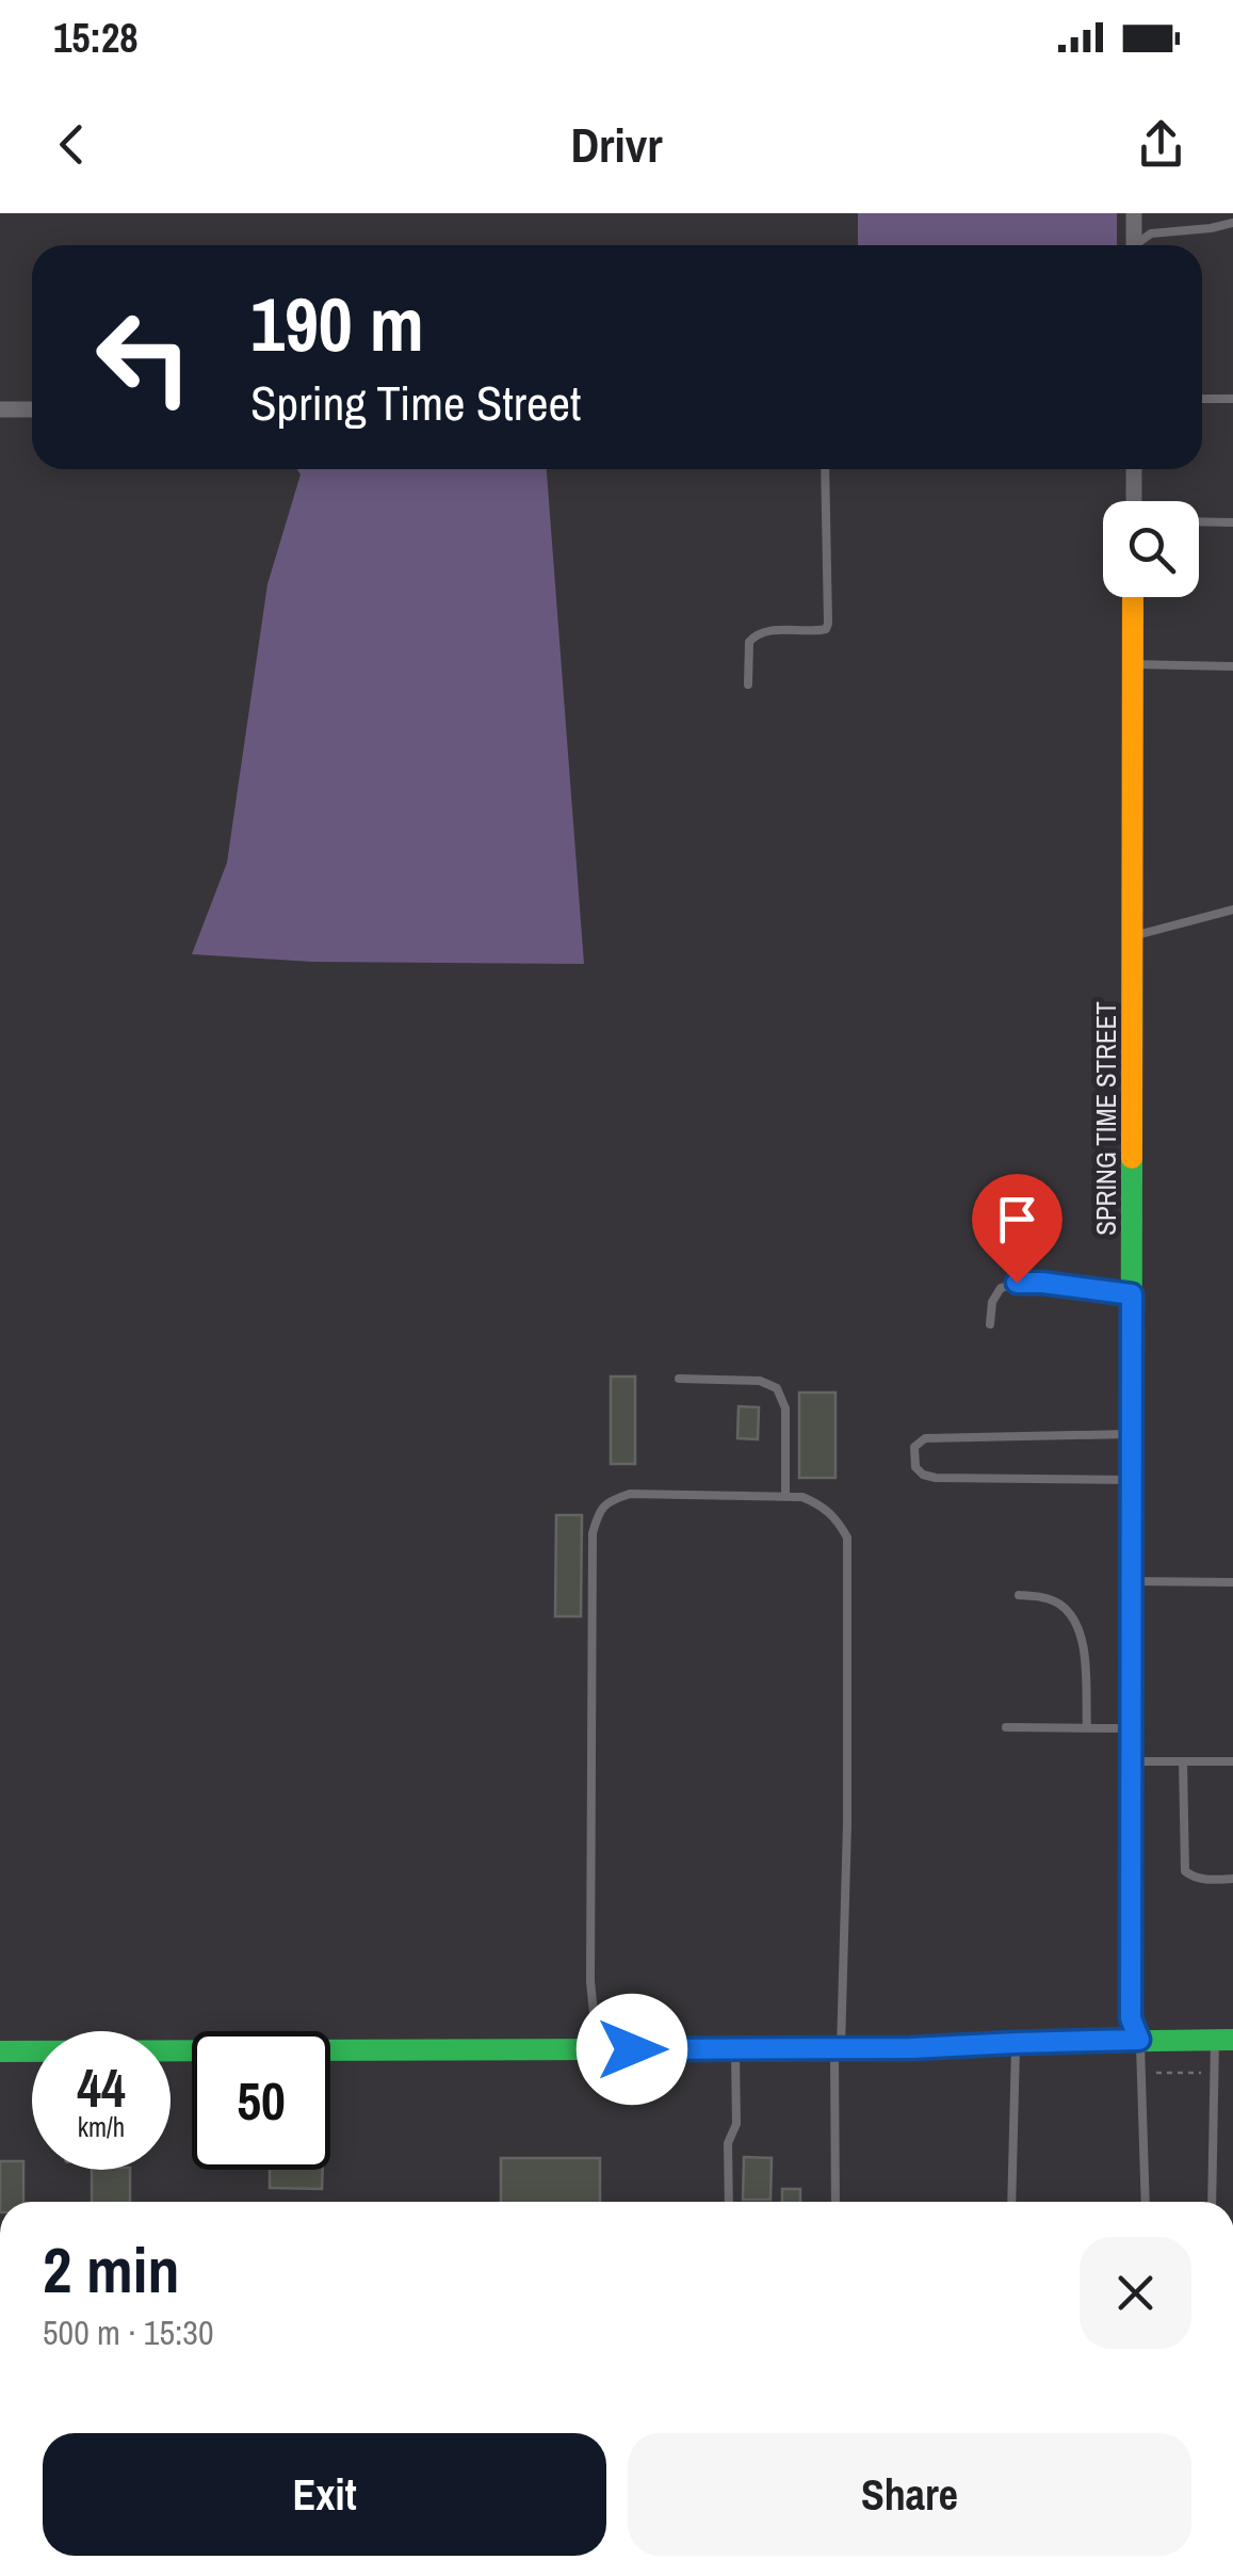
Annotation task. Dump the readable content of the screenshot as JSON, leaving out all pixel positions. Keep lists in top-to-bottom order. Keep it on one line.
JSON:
{"streets":{"street":["SPRING TIME STREET"]},"page":{"status":"15:28","header":"Drivr","turn":["190 m","Spring Time Street"],"speed":"44 km/h","limit":"50","heading":["2 min","500 m · 15:30"],"buttons":["Exit","Share"]}}
